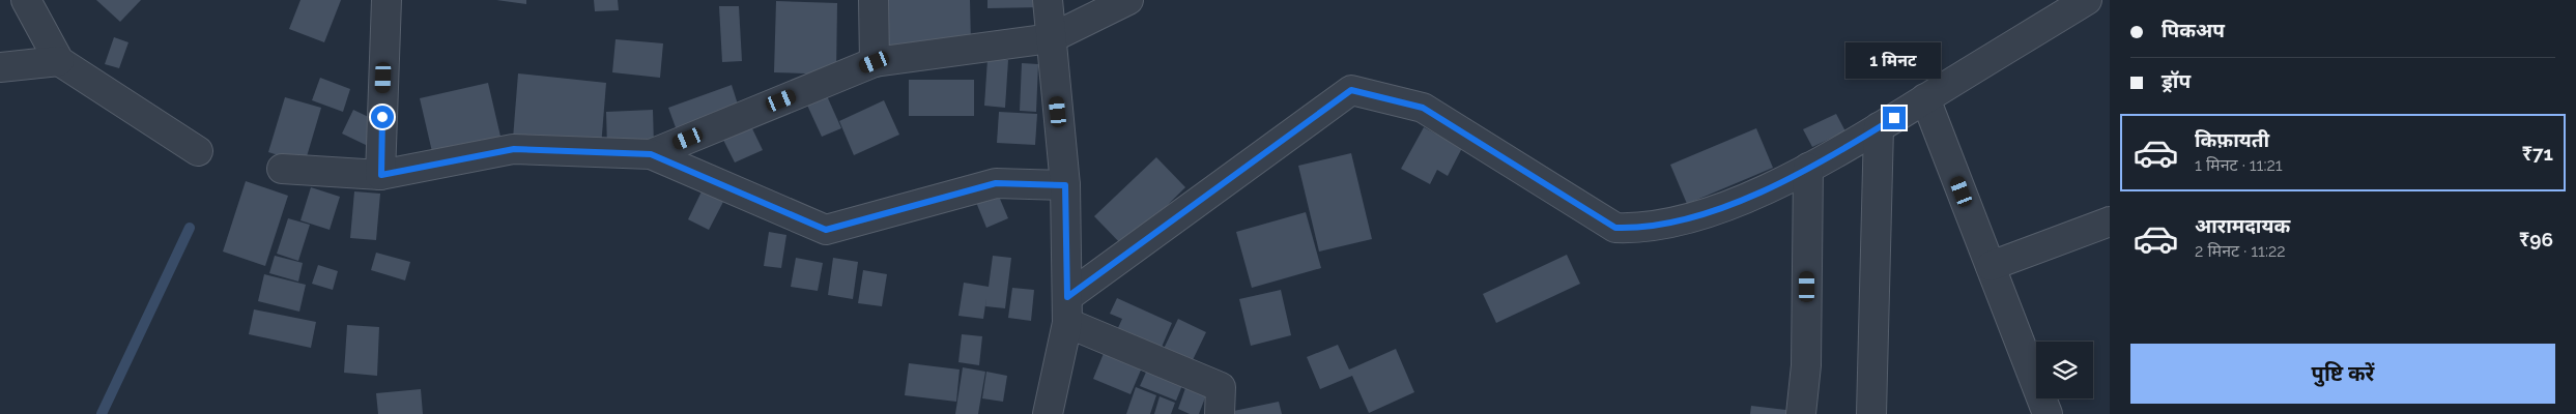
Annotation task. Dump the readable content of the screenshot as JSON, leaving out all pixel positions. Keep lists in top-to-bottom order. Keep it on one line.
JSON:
{"page":{"banner":["पिकअप","ड्रॉप"],"bubble":"1 मिनट","list":[{"name":"किफ़ायती","note":"1 मिनट · 11:21","value":"₹71"},{"name":"आरामदायक","note":"2 मिनट · 11:22","value":"₹96"}],"buttons":"पुष्टि करें"}}
